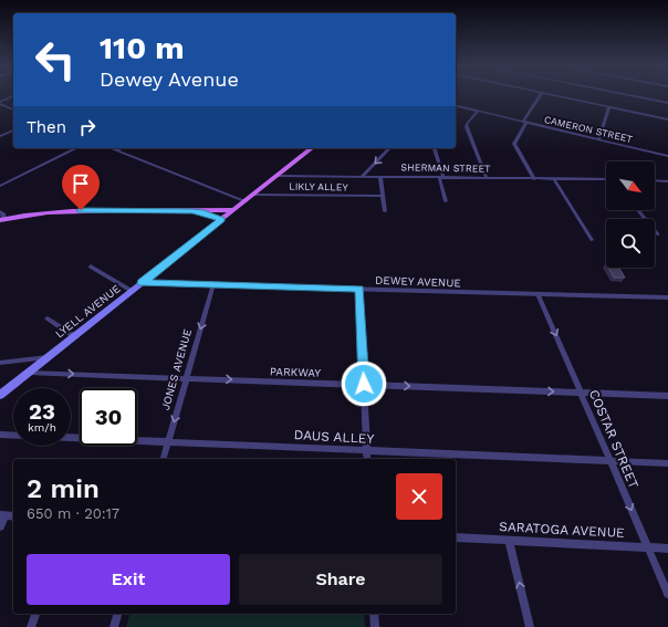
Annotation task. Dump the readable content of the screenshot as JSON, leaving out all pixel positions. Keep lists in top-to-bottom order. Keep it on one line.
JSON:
{"streets":{"main road":["LYELL AVENUE"],"street":["CAMERON STREET","SHERMAN STREET","LIKLY ALLEY","DEWEY AVENUE","JONES AVENUE","PARKWAY","DAUS ALLEY","COSTAR STREET","SARATOGA AVENUE"]},"crossings":[["SHERMAN STREET","LYELL AVENUE"],["LIKLY ALLEY","LYELL AVENUE"],["DEWEY AVENUE","LYELL AVENUE"],["DEWEY AVENUE","JONES AVENUE"],["DEWEY AVENUE","COSTAR STREET"],["LYELL AVENUE","PARKWAY"],["JONES AVENUE","PARKWAY"],["JONES AVENUE","DAUS ALLEY"],["PARKWAY","COSTAR STREET"],["DAUS ALLEY","COSTAR STREET"],["COSTAR STREET","SARATOGA AVENUE"]],"one_way":["JONES AVENUE","PARKWAY","COSTAR STREET"],"north":"bottom right","page":{"turn":["110 m","Dewey Avenue"],"then":"Then","speed":"23 km/h","limit":"30","heading":["2 min","650 m · 20:17"],"buttons":["Exit","Share"]}}
